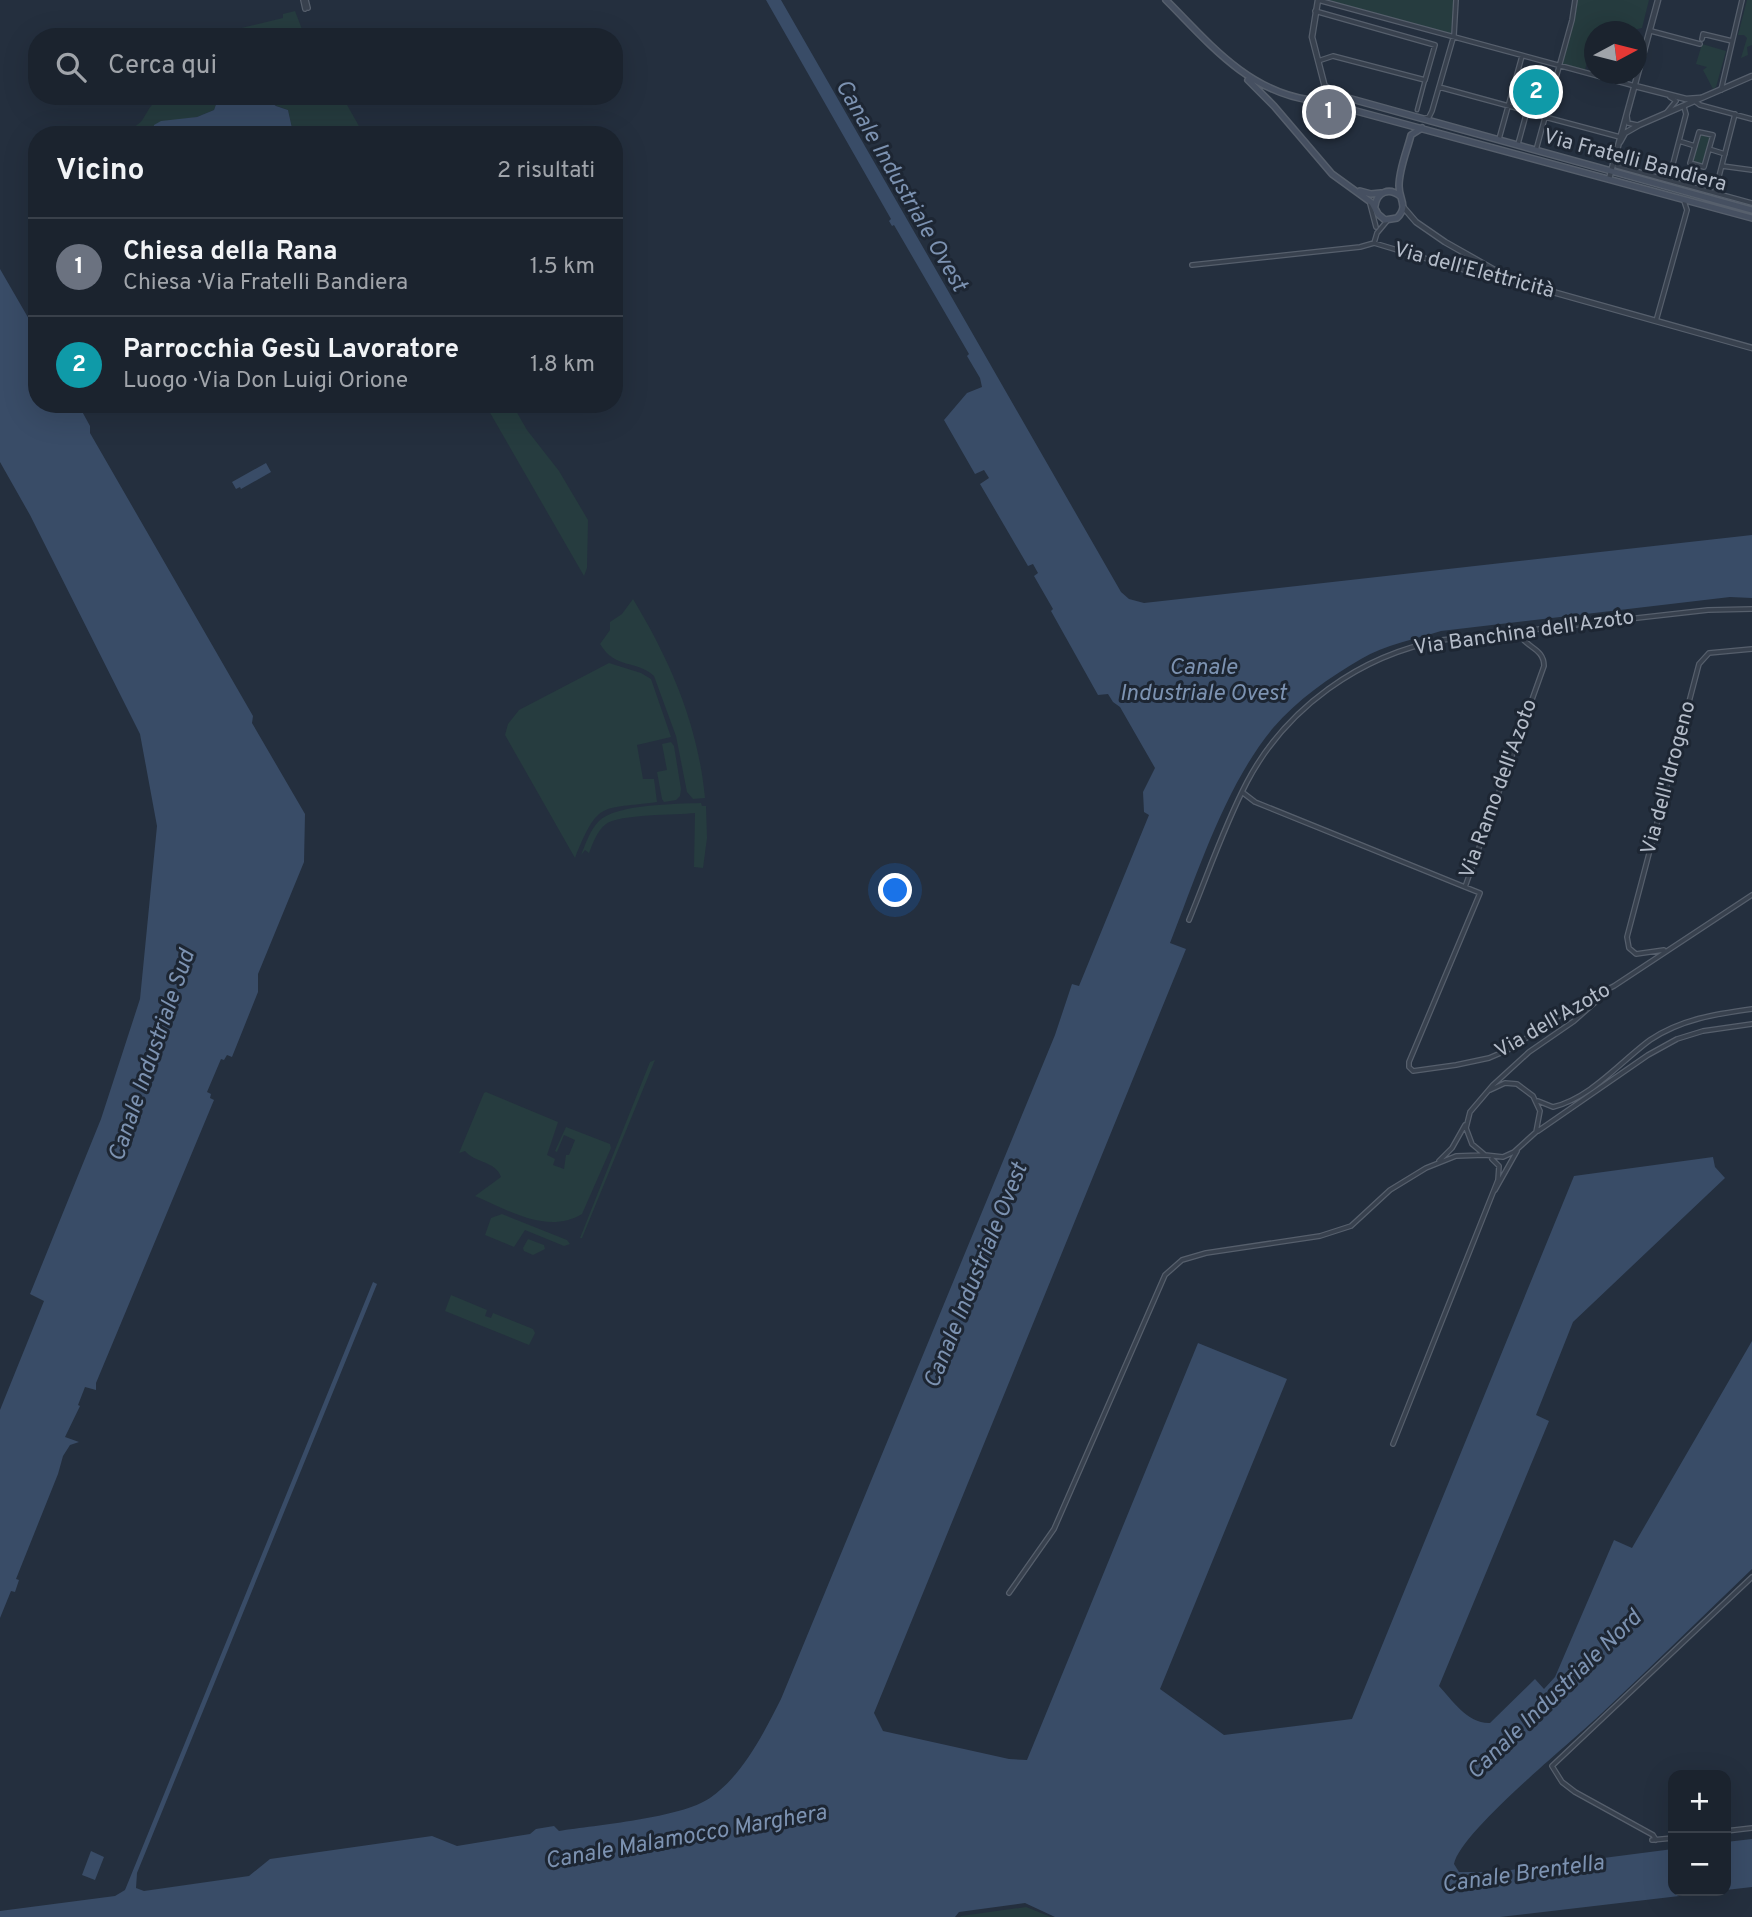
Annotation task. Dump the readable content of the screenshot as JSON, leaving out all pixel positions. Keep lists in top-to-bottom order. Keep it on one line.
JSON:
{"streets":{"main road":["Via Fratelli Bandiera"],"street":["Via dell'Elettricità","Via Banchina dell'Azoto","Via dell'Idrogeno","Via Ramo dell'Azoto","Via dell'Azoto"]},"crossings":[["Via Banchina dell'Azoto","Via Ramo dell'Azoto"],["Via dell'Idrogeno","Via dell'Azoto"],["Via Ramo dell'Azoto","Via dell'Azoto"]],"water":["Canale Industriale Ovest","Canale Industriale Sud","Canale Industriale Nord","Canale Malamocco Marghera","Canale Brentella"],"north":"right","page":{"search":"Cerca qui","pins":["2","1"],"heading":["Vicino","2 risultati"],"list":[{"mark":"1","name":"Chiesa della Rana","note":"Chiesa · Via Fratelli Bandiera","value":"1.5 km"},{"mark":"2","name":"Parrocchia Gesù Lavoratore","note":"Luogo · Via Don Luigi Orione","value":"1.8 km"}],"map_buttons":["+","−"]}}
